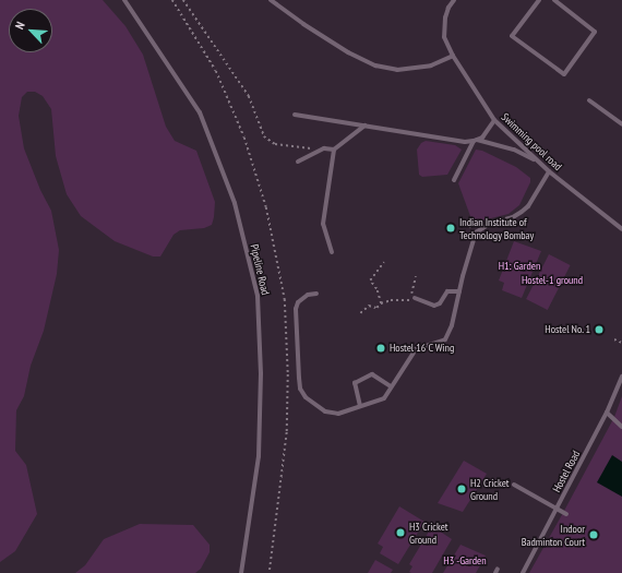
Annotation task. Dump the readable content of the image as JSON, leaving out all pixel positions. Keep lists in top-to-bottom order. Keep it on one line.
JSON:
{"streets":{"lane":["Swimming pool road","Pipeline Road","Hostel Road"]},"parks":["H1: Garden","Hostel-1 ground","H3 -Garden"],"places":["Indian Institute of Technology Bombay","Hostel No. 1","Hostel 16 C Wing","H2 Cricket Ground","H3 Cricket Ground","Indoor Badminton Court"],"north":"top left"}
